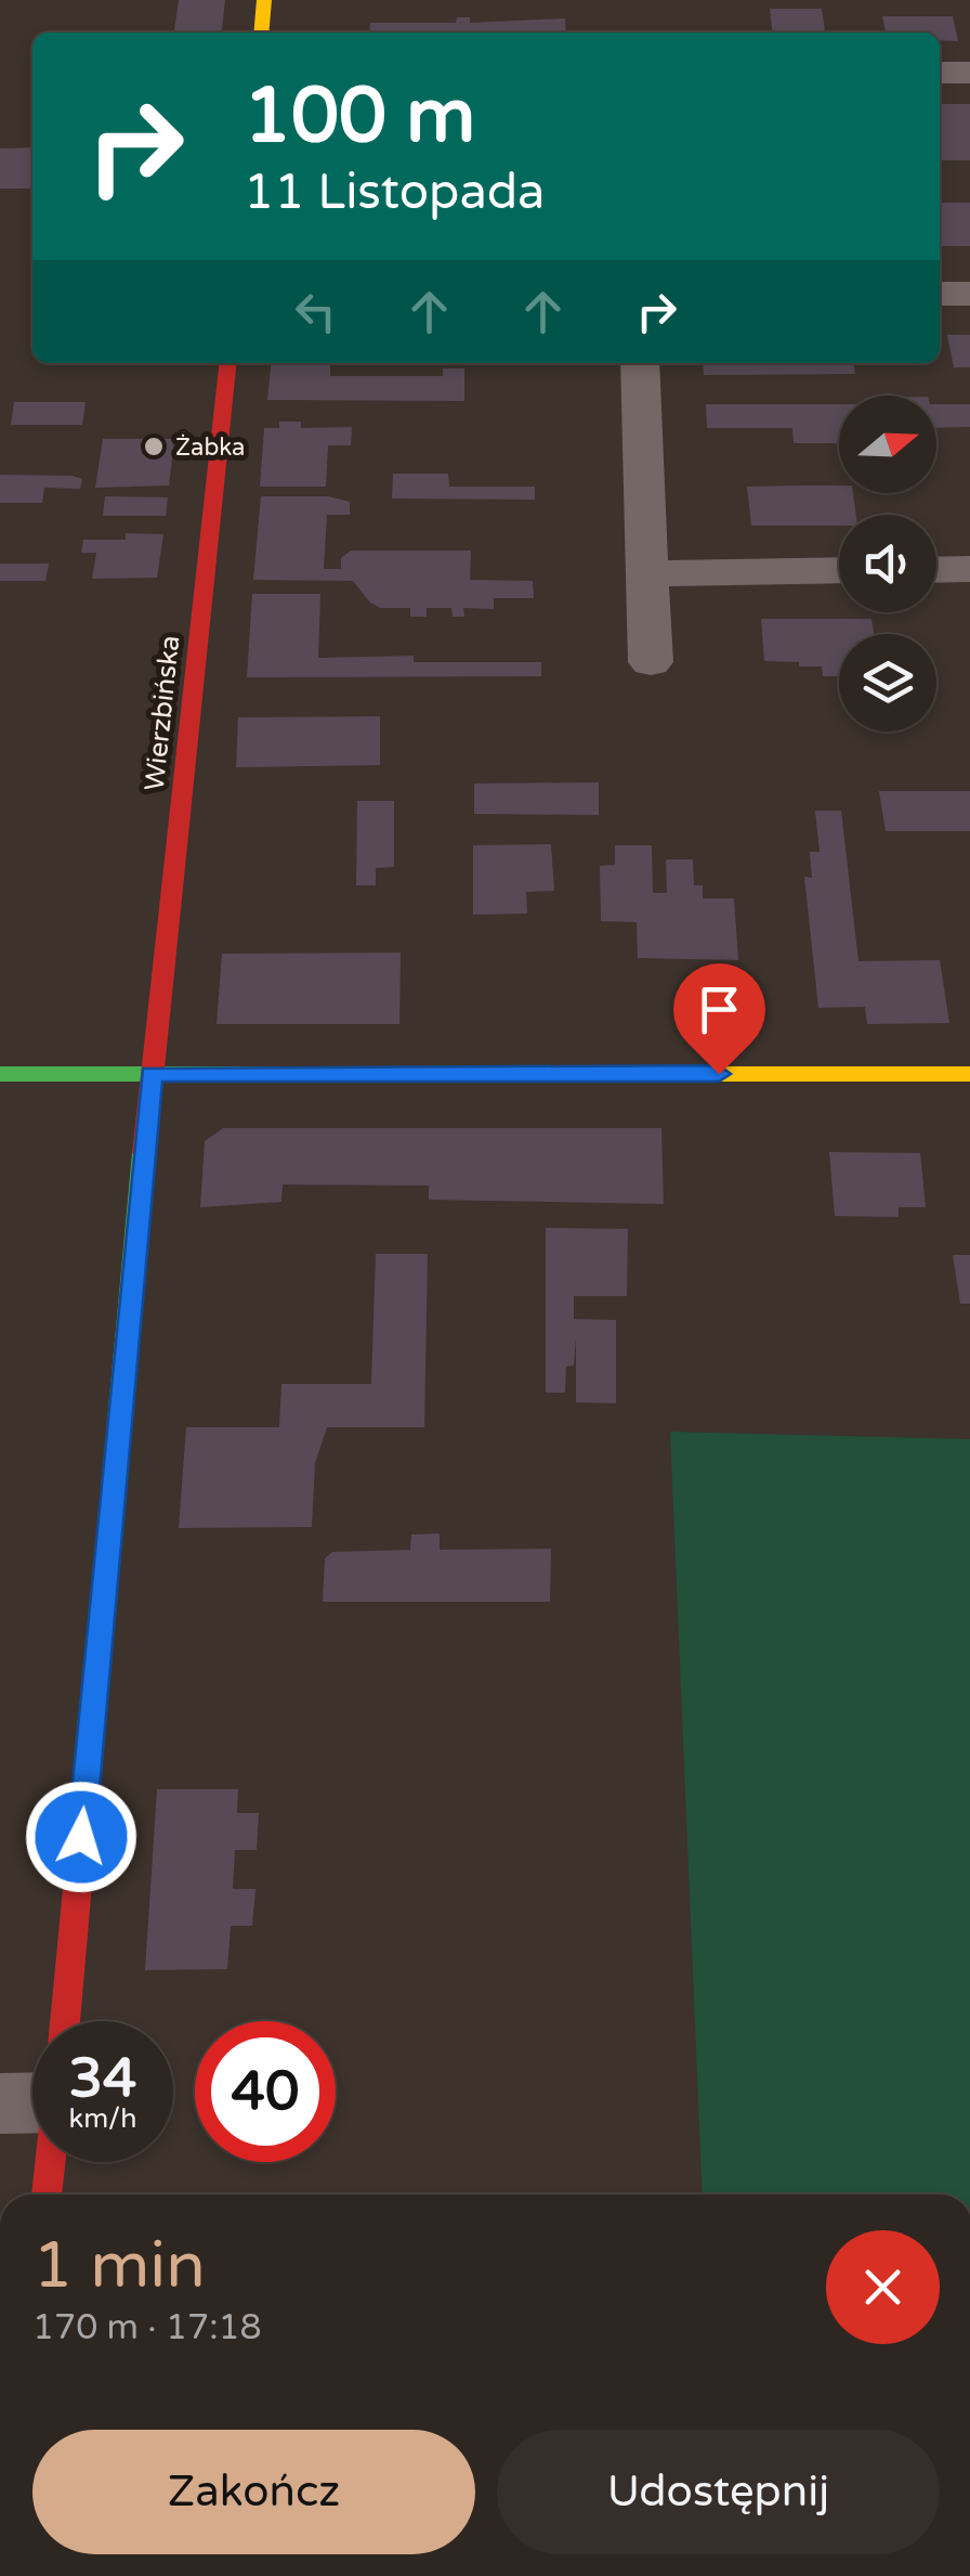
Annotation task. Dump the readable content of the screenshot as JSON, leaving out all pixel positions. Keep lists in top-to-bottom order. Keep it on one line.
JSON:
{"streets":{"street":["Wierzbińska"]},"places":["Żabka"],"north":"right","page":{"turn":["100 m","11 Listopada"],"speed":"34 km/h","limit":"40","heading":["1 min","170 m · 17:18"],"buttons":["Zakończ","Udostępnij"]}}
